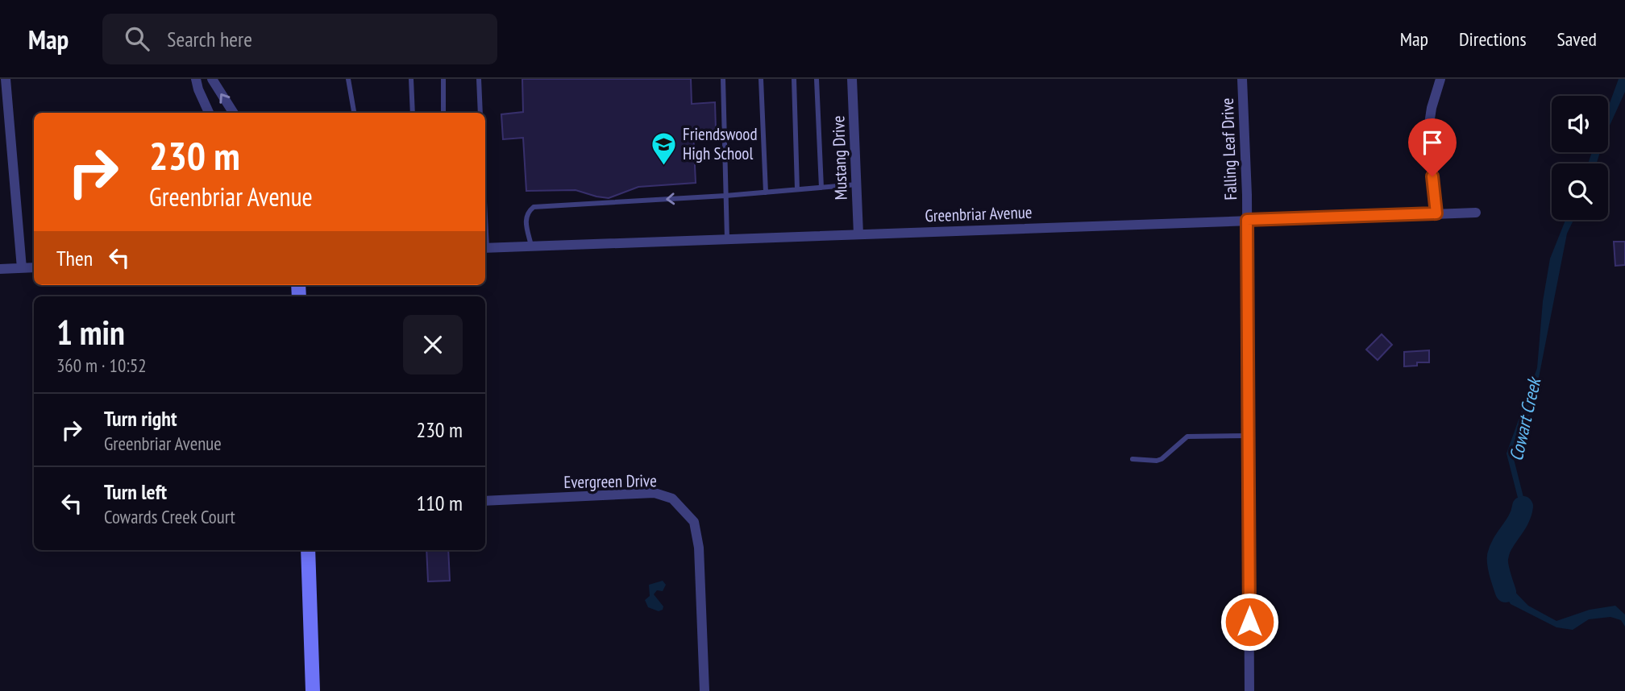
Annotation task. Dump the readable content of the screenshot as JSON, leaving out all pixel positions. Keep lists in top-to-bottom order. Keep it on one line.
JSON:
{"streets":{"street":["Falling Leaf Drive","Mustang Drive","Greenbriar Avenue","Evergreen Drive"]},"crossings":[["Falling Leaf Drive","Greenbriar Avenue"],["Mustang Drive","Greenbriar Avenue"]],"water":["Cowart Creek"],"places":{"school or university":["Friendswood High School"]},"page":{"header":"Map","search":"Search here","nav":["Map","Directions","Saved"],"turn":["230 m","Greenbriar Avenue"],"then":"Then","heading":["1 min","360 m · 10:52"],"list":[{"name":"Turn right","note":"Greenbriar Avenue","value":"230 m"},{"name":"Turn left","note":"Cowards Creek Court","value":"110 m"}]}}
